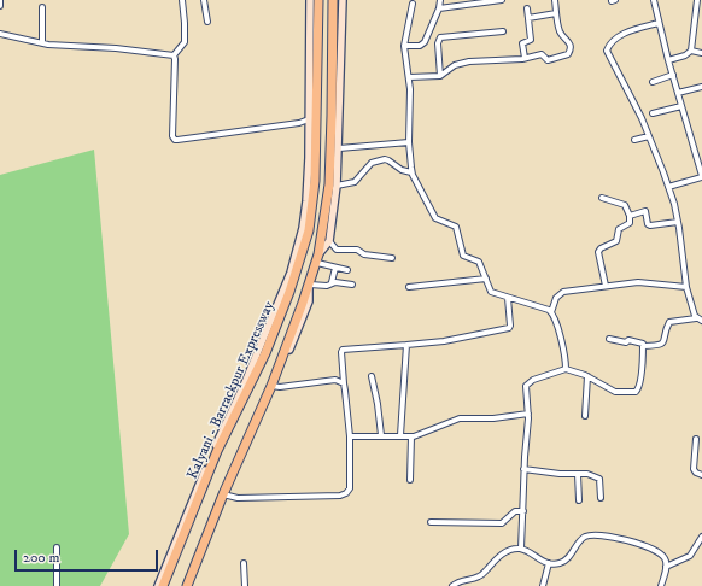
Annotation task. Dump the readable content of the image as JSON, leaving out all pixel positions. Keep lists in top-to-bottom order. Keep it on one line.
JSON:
{"streets":{"highway":["Kalyani - Barrackpur Expressway"]},"scale_bar":"200 m"}
